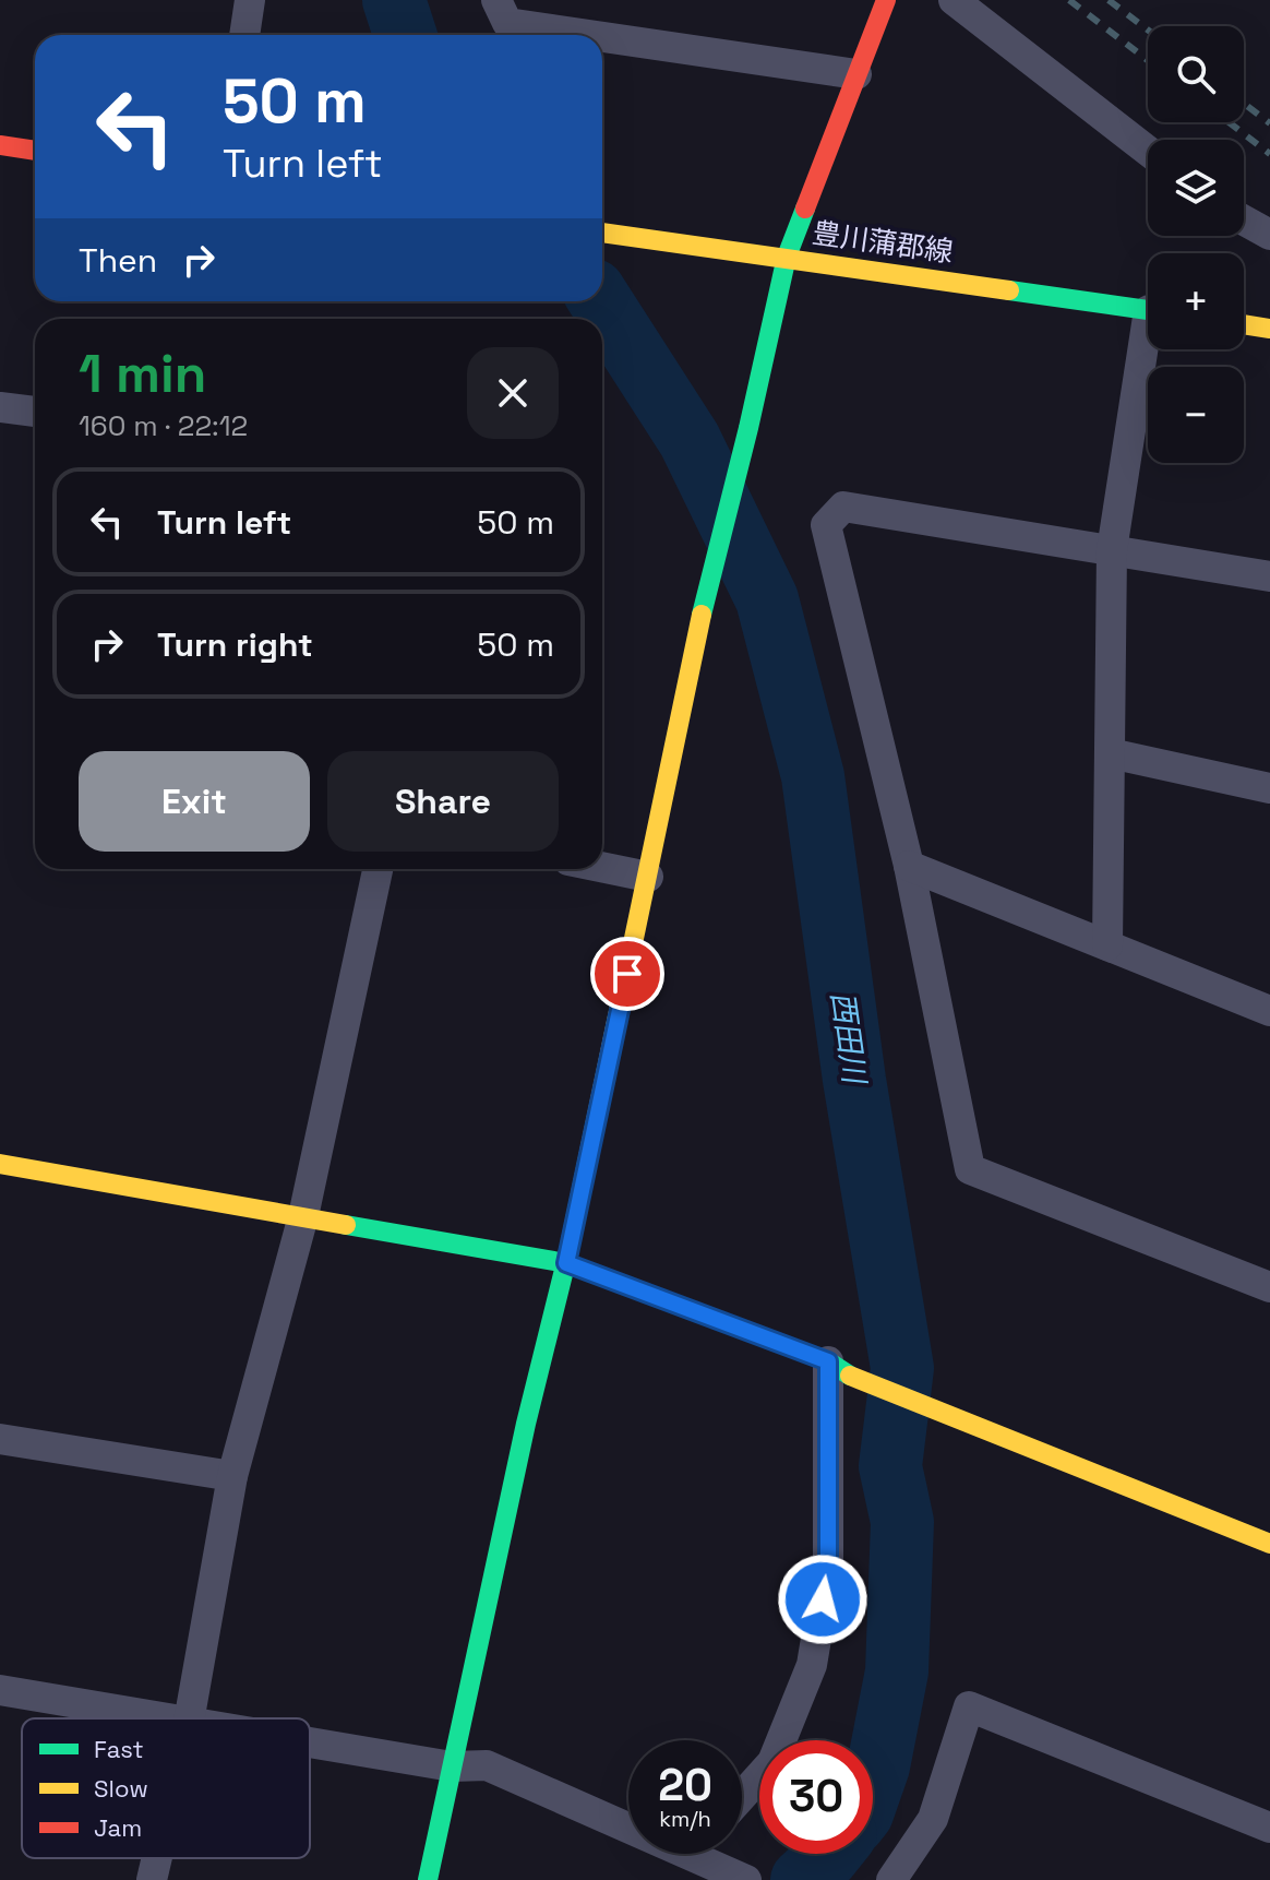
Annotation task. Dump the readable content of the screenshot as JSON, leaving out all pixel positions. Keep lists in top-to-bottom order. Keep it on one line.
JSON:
{"streets":{"street":["豊川蒲郡線"]},"water":["西田川"],"legend":["Fast","Slow","Jam"],"page":{"map_buttons":["+","−"],"turn":["50 m","Turn left"],"then":"Then","heading":["1 min","160 m · 22:12"],"list":[{"name":"Turn left","value":"50 m"},{"name":"Turn right","value":"50 m"}],"buttons":["Exit","Share"],"speed":"20 km/h","limit":"30"}}
